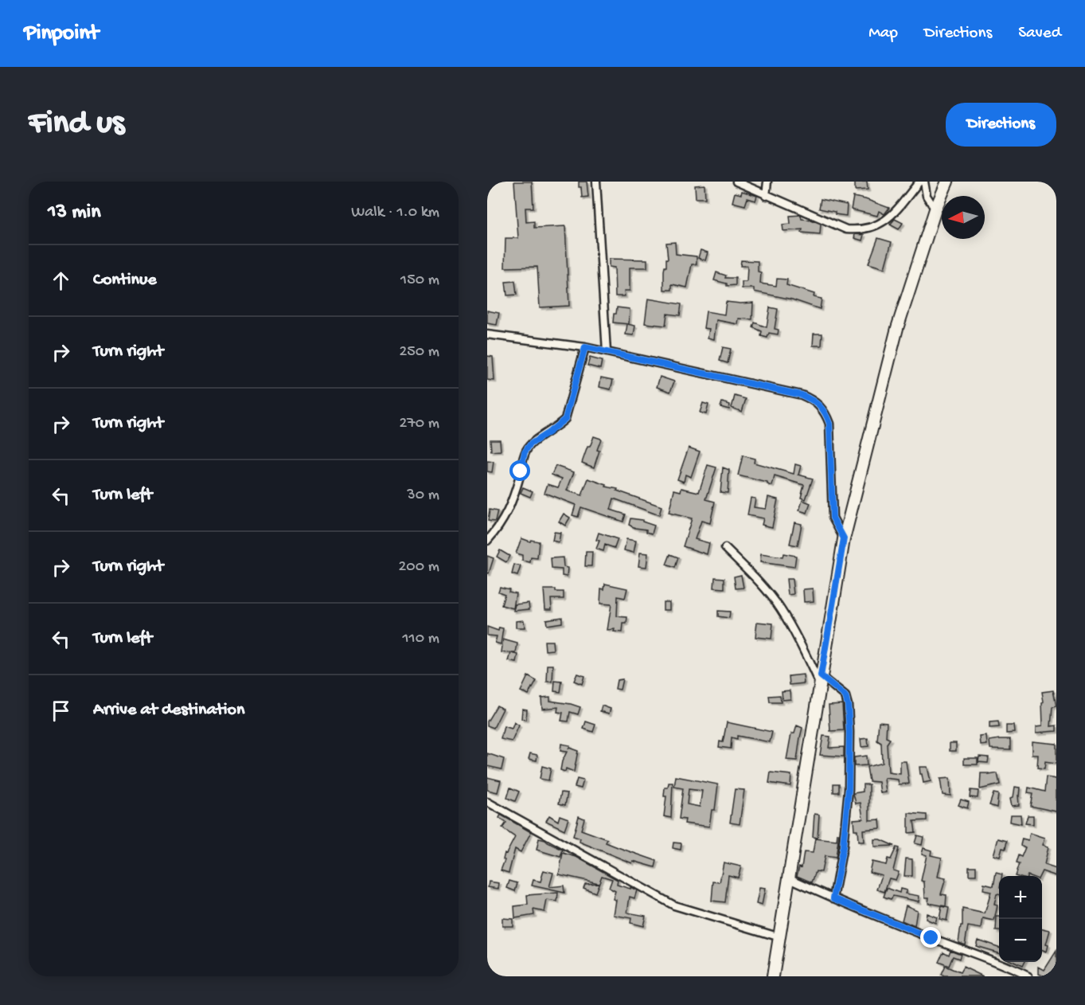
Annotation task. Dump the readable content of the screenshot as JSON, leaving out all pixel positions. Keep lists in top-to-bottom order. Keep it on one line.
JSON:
{"north":"left","page":{"header":"Pinpoint","nav":["Map","Directions","Saved"],"buttons":"Directions","title":"Find us","heading":["13 min","Walk · 1.0 km"],"list":[["Continue","150 m"],["Turn right","250 m"],["Turn right","270 m"],["Turn left","30 m"],["Turn right","200 m"],["Turn left","110 m"],"Arrive at destination"],"map_buttons":["+","−"]}}
